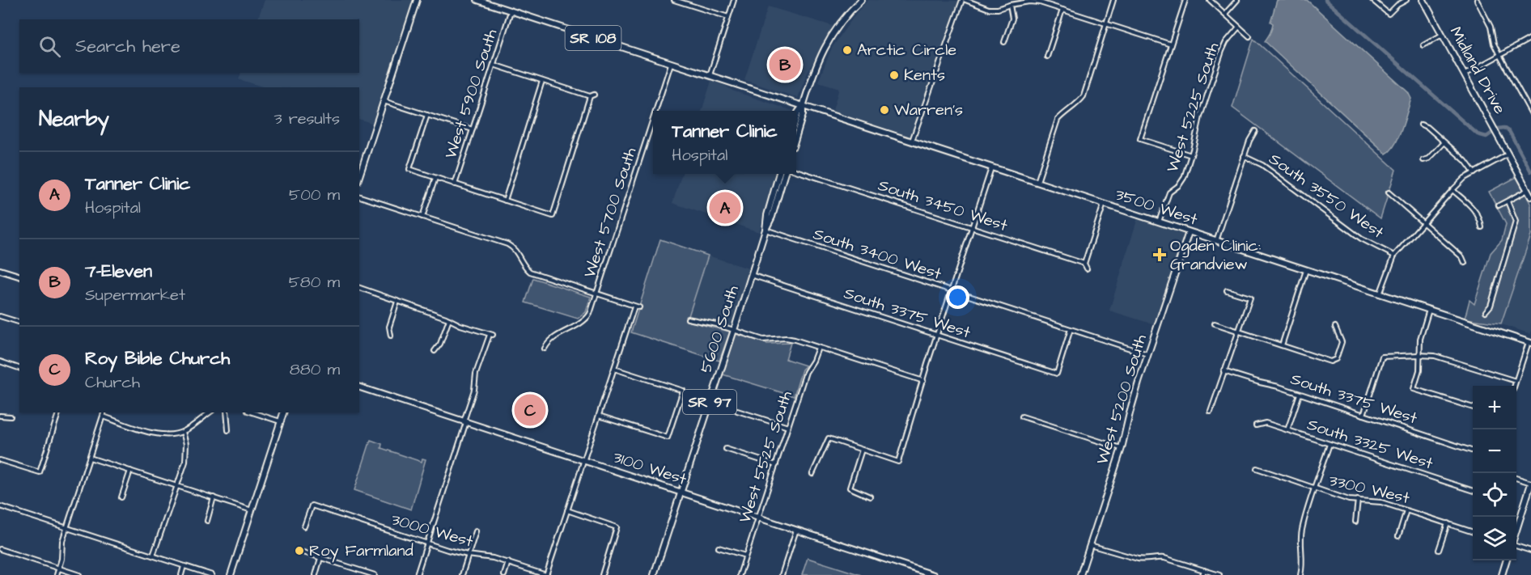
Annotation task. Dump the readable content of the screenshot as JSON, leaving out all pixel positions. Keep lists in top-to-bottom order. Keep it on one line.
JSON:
{"streets":{"main road":["SR 108","Midland Drive","3500 West","5600 South","West 5200 South","SR 97","3100 West"],"street":["West 5900 South","West 5225 South","South 3550 West","South 3450 West","West 5700 South","South 3400 West","South 3375 West","South 3325 West","West 5525 South","3300 West","3000 West"]},"crossings":[["SR 108","West 5900 South"],["SR 108","3500 West"],["SR 108","West 5700 South"],["West 5225 South","3500 West"],["3500 West","West 5200 South"],["South 3400 West","South 3375 West"],["South 3400 West","5600 South"],["South 3400 West","West 5200 South"],["South 3375 West","5600 South"],["5600 South","3100 West"],["West 5525 South","3100 West"]],"places":{"other":["Arctic Circle","Kents","Warren's","Roy Farmland"],"health":["Ogden Clinic: Grandview"]},"page":{"search":"Search here","pins":["B","A","C"],"heading":["Nearby","3 results"],"popup":["Tanner Clinic","Hospital"],"list":[{"mark":"A","name":"Tanner Clinic","note":"Hospital","value":"500 m"},{"mark":"B","name":"7-Eleven","note":"Supermarket","value":"580 m"},{"mark":"C","name":"Roy Bible Church","note":"Church","value":"880 m"}],"map_buttons":["+","−"]}}
